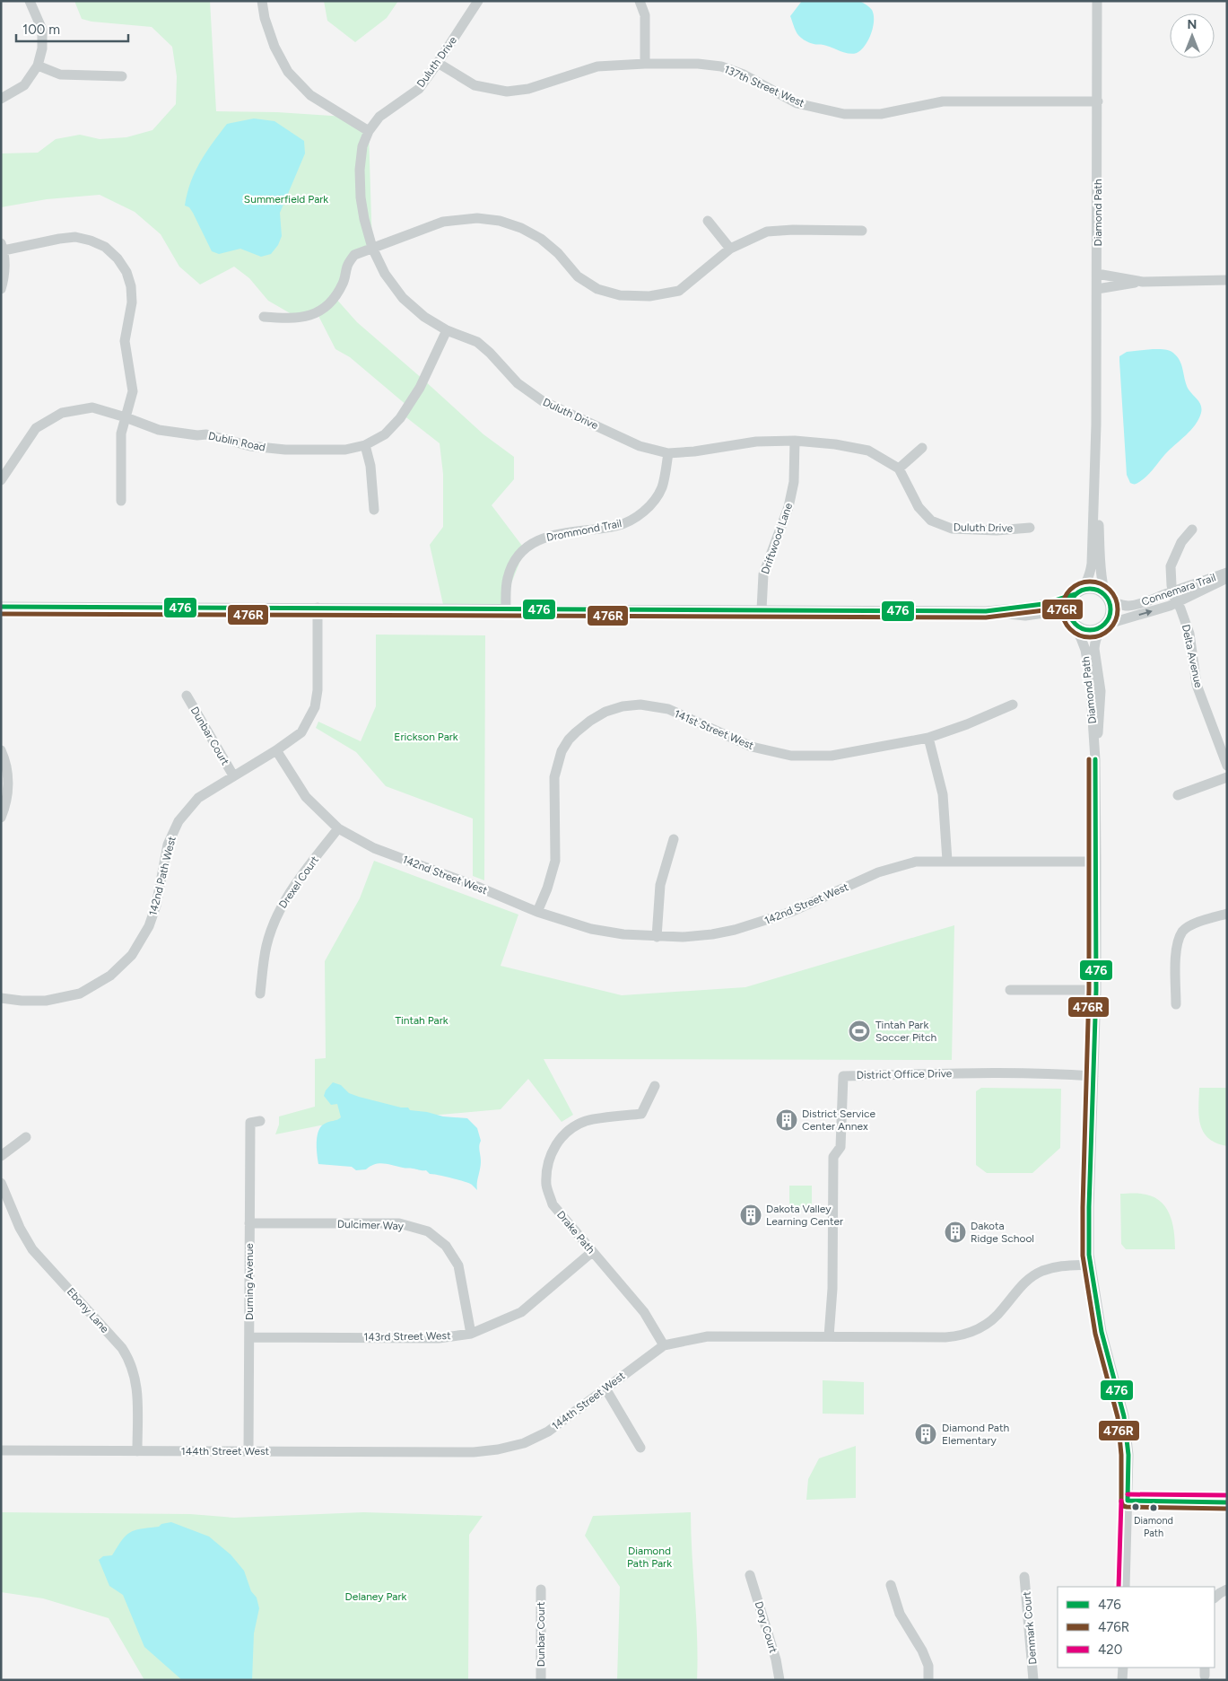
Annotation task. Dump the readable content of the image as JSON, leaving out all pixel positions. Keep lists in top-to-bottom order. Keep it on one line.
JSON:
{"streets":{"street":["Duluth Drive","137th Street West","Diamond Path","Dublin Road","Drommond Trail","Driftwood Lane","Connemara Trail","Delta Avenue","141st Street West","Dunbar Court","142nd Street West","142nd Path West","Drexel Court","District Office Drive","Dulcimer Way","Drake Path","Durning Avenue","Ebony Lane","143rd Street West","144th Street West","Dory Court","Denmark Court"]},"crossings":[["Duluth Drive","137th Street West"],["Duluth Drive","Dublin Road"],["Duluth Drive","Drommond Trail"],["Duluth Drive","Driftwood Lane"],["137th Street West","Diamond Path"],["Diamond Path","Connemara Trail"],["Diamond Path","142nd Street West"],["Diamond Path","District Office Drive"],["Diamond Path","144th Street West"],["Connemara Trail","Delta Avenue"],["141st Street West","142nd Street West"],["Dunbar Court","142nd Path West"],["142nd Street West","142nd Path West"],["142nd Street West","Drexel Court"],["District Office Drive","144th Street West"],["Dulcimer Way","Durning Avenue"],["Dulcimer Way","143rd Street West"],["Drake Path","143rd Street West"],["Drake Path","144th Street West"],["Durning Avenue","143rd Street West"],["Durning Avenue","144th Street West"],["Ebony Lane","144th Street West"]],"parks":["Summerfield Park","Erickson Park","Tintah Park","Diamond Path Park","Delaney Park"],"places":{"sports":["Tintah Park Soccer Pitch"],"building":["District Service Center Annex","Dakota Valley Learning Center","Dakota Ridge School","Diamond Path Elementary"],"other":["Diamond Path"]},"lines":["transit line 476R","transit line 476","transit line 420"],"legend":["476","476R","420"],"scale_bar":"100 m","north":"top"}
